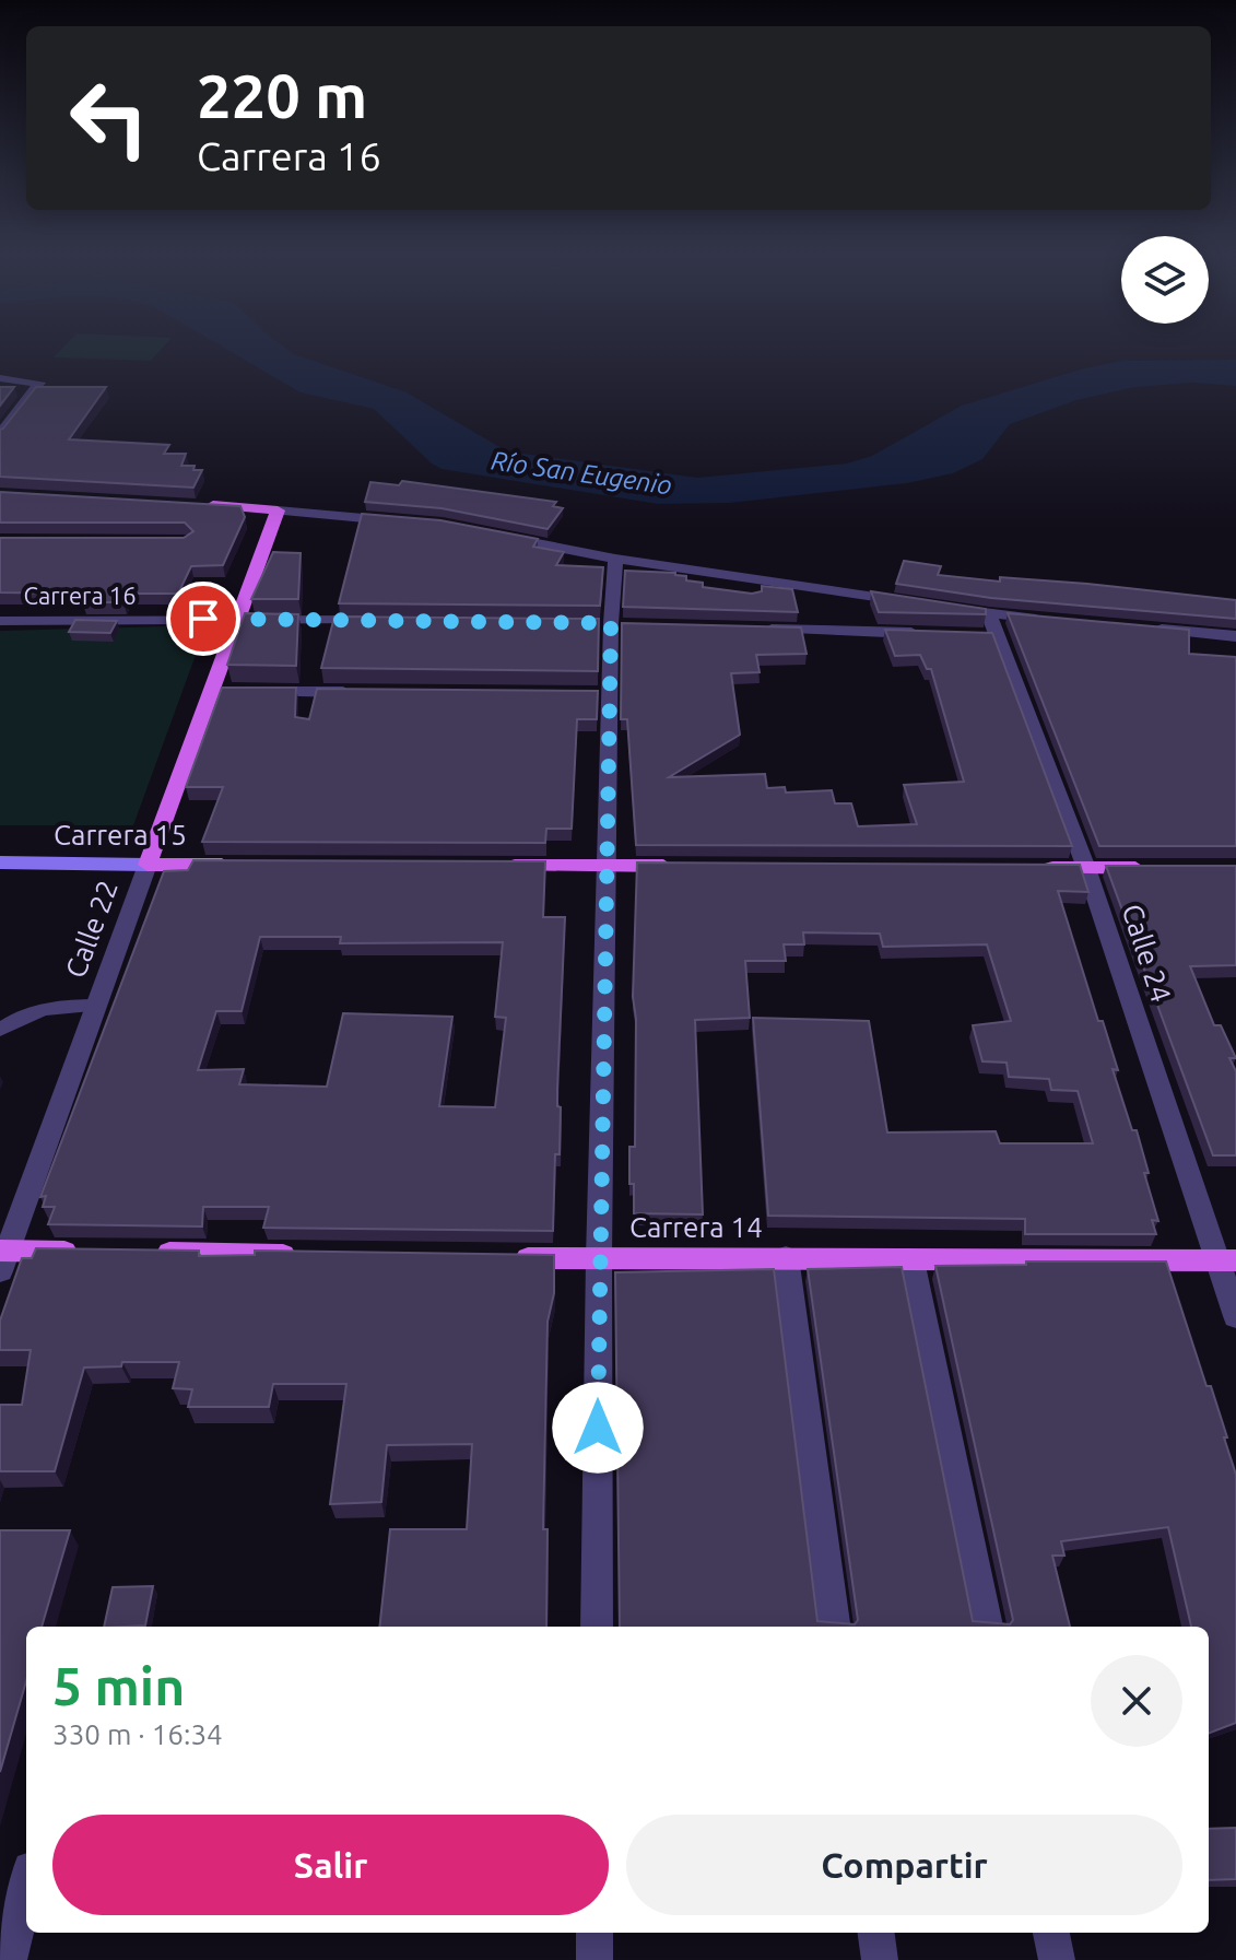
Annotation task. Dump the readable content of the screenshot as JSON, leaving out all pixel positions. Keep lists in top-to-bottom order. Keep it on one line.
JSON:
{"streets":{"main road":["Carrera 15","Calle 22","Carrera 14"],"street":["Carrera 16","Calle 24"]},"crossings":[["Carrera 16","Calle 22"],["Carrera 15","Calle 22"],["Calle 24","Carrera 14"]],"water":["Río San Eugenio"],"page":{"turn":["220 m","Carrera 16"],"heading":["5 min","330 m · 16:34"],"buttons":["Salir","Compartir"]}}
